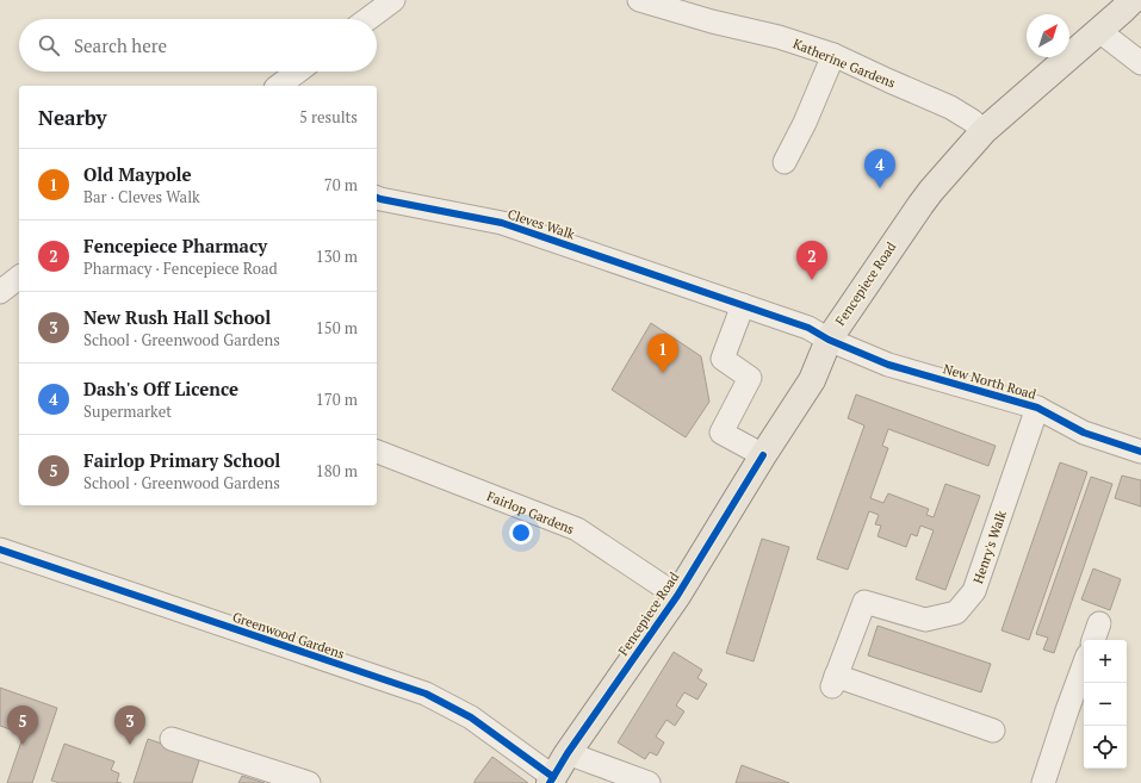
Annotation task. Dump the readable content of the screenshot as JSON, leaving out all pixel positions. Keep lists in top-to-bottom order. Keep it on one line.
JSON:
{"streets":{"main road":["Fencepiece Road"],"street":["Katherine Gardens","Cleves Walk","New North Road","Fairlop Gardens","Henry's Walk","Greenwood Gardens"]},"crossings":[["Katherine Gardens","Fencepiece Road"],["Cleves Walk","New North Road"],["Fencepiece Road","New North Road"],["Fencepiece Road","Fairlop Gardens"],["Fencepiece Road","Greenwood Gardens"],["New North Road","Henry's Walk"]],"north":"top right","page":{"search":"Search here","heading":["Nearby","5 results"],"list":[{"mark":"1","name":"Old Maypole","note":"Bar · Cleves Walk","value":"70 m"},{"mark":"2","name":"Fencepiece Pharmacy","note":"Pharmacy · Fencepiece Road","value":"130 m"},{"mark":"3","name":"New Rush Hall School","note":"School · Greenwood Gardens","value":"150 m"},{"mark":"4","name":"Dash's Off Licence","note":"Supermarket","value":"170 m"},{"mark":"5","name":"Fairlop Primary School","note":"School · Greenwood Gardens","value":"180 m"}],"pins":["4","2","1","3","5"],"map_buttons":["+","−"]}}
